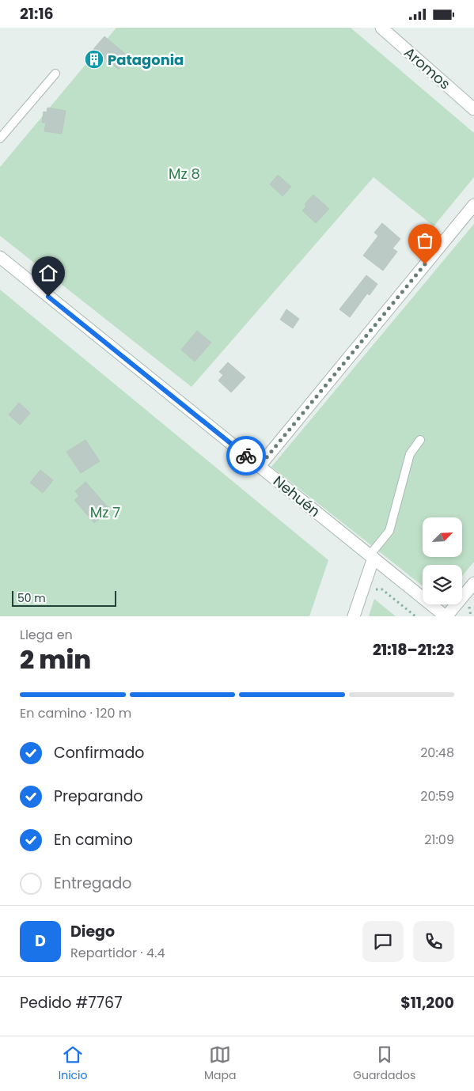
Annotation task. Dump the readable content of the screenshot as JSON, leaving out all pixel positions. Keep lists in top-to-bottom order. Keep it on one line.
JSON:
{"streets":{"street":["Aromos","Nehuén"]},"parks":["Mz 8","Mz 7"],"places":{"building":["Patagonia"]},"scale_bar":"50 m","north":"top right","page":{"status":"21:16","scale":"50 m","heading":["2 min","Llega en","21:18–21:23"],"panel":["Diego","Repartidor · 4.4","Pedido #7767","$11,200"],"bar":"En camino · 120 m","list":[["Confirmado","20:48"],["Preparando","20:59"],["En camino","21:09"],"Entregado"],"round":"D","tabs":["Inicio","Mapa","Guardados"]}}
